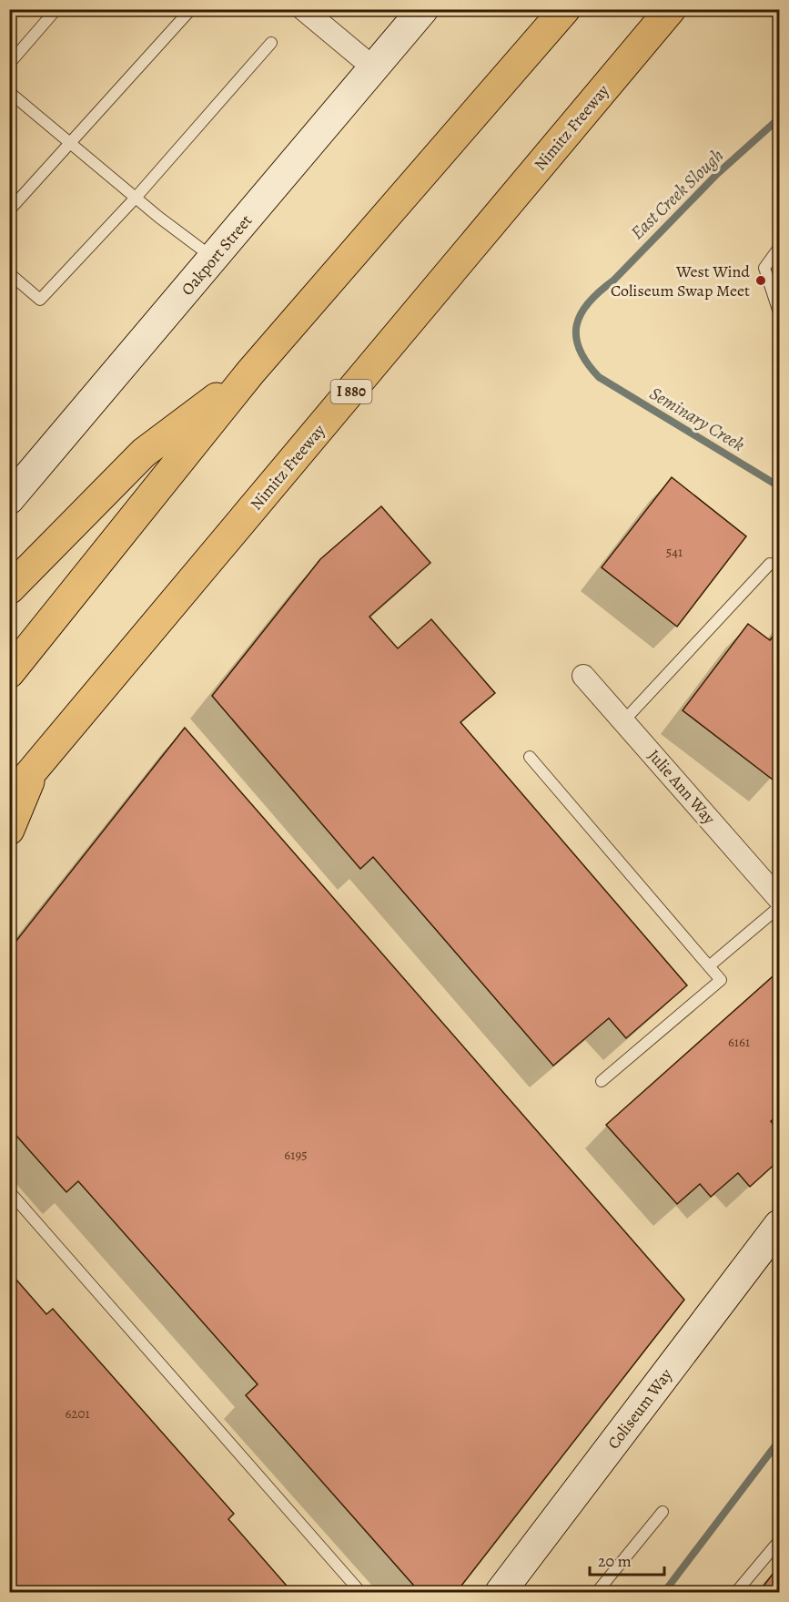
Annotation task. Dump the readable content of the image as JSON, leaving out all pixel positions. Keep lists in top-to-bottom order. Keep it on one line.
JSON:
{"streets":{"highway":["Nimitz Freeway","I 880"],"main road":["Oakport Street","Coliseum Way"],"street":["Julie Ann Way"]},"water":["East Creek Slough","Seminary Creek"],"places":["West Wind Coliseum Swap Meet"],"house_numbers":["541","6161","6195","6201"],"scale_bar":"20 m"}
